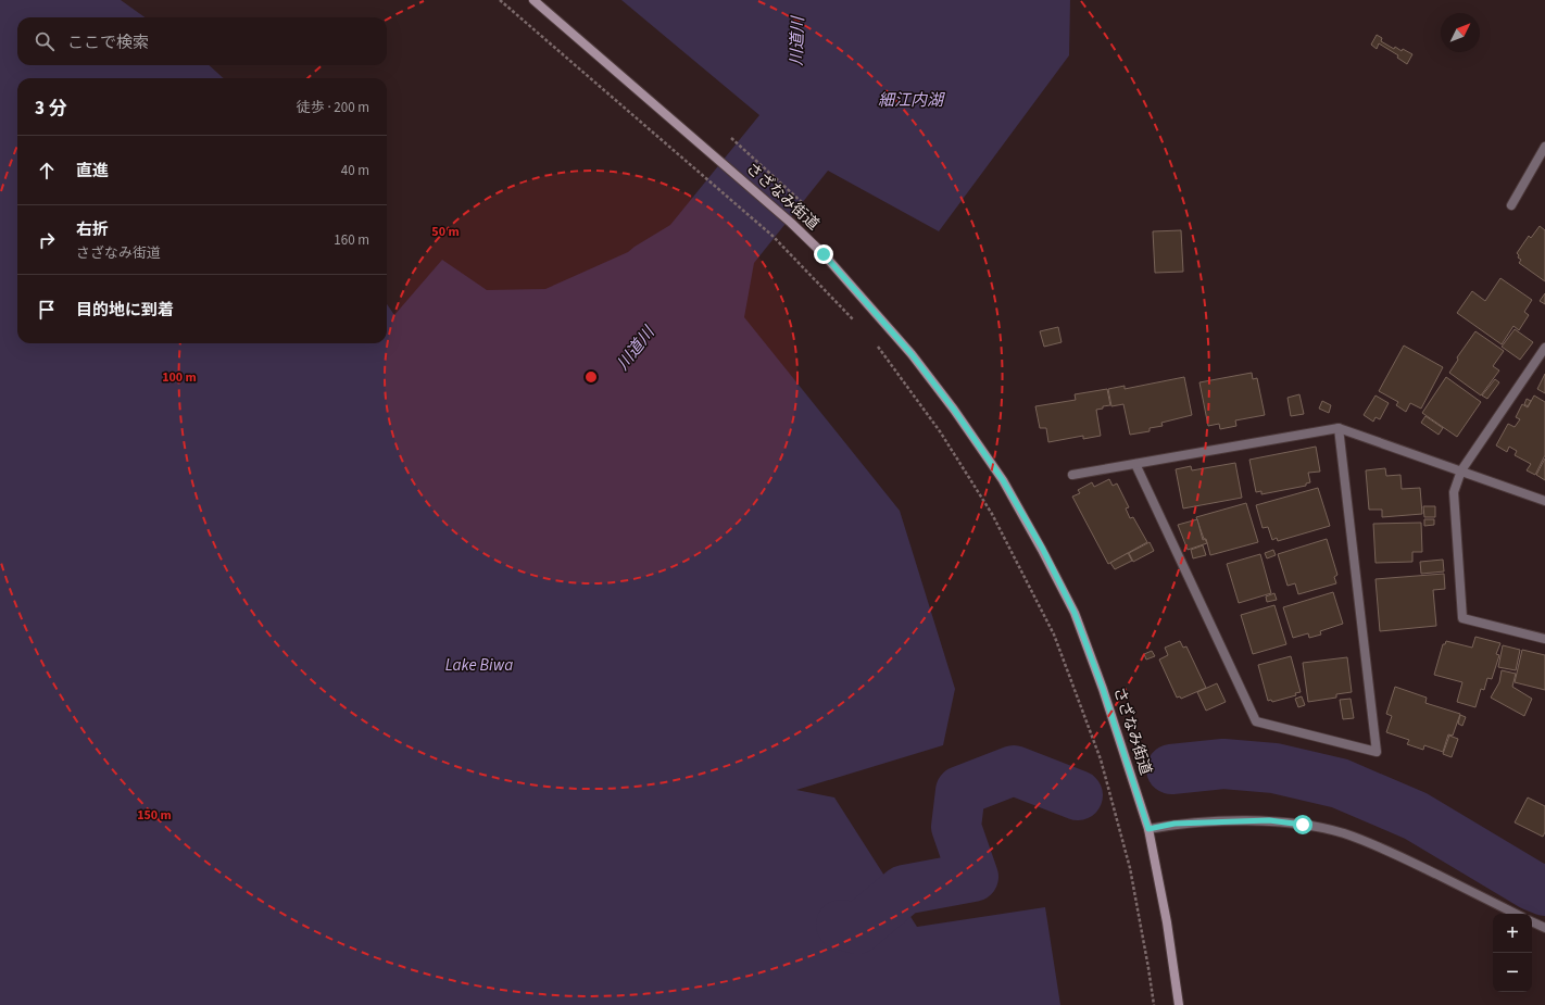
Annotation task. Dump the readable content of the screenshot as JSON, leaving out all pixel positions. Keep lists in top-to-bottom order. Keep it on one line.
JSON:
{"streets":{"main road":["さざなみ街道"]},"water":["川道川","細江内湖","Lake Biwa"],"north":"top right","page":{"search":"ここで検索","heading":["3 分","徒歩 · 200 m"],"list":[["直進","40 m"],["右折","さざなみ街道","160 m"],"目的地に到着"],"map_buttons":["+","−"]},"rings":["50 m","100 m","150 m"]}
